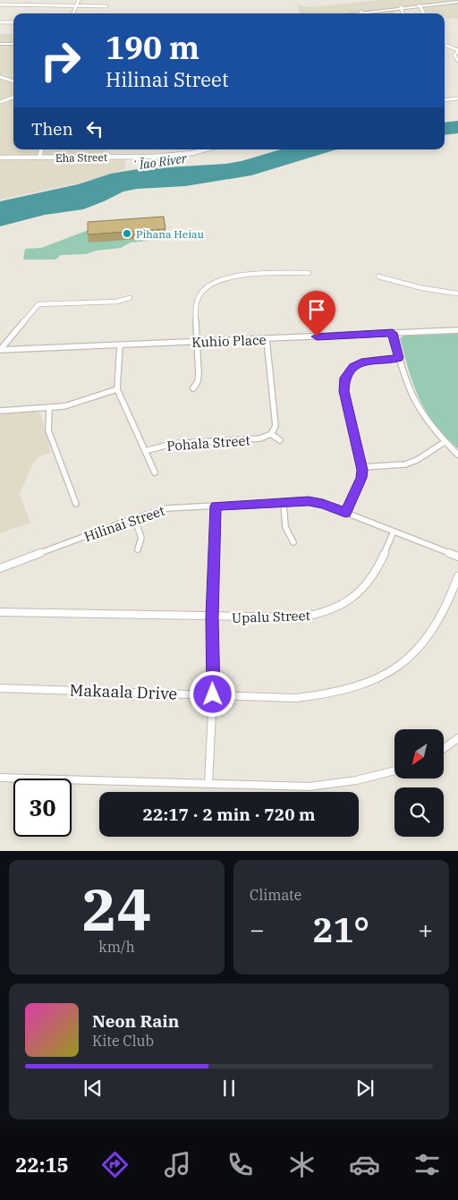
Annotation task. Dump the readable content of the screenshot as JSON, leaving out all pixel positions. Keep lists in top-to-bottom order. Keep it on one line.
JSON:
{"streets":{"street":["Eha Street","Kuhio Place","Pohala Street","Hilinai Street","Upalu Street","Makaala Drive"]},"crossings":[["Hilinai Street","Upalu Street"]],"water":["ʻĪao River"],"places":["Pihana Heiau"],"north":"bottom left","page":{"turn":["190 m","Hilinai Street"],"then":"Then","limit":"30","trip":"22:17 · 2 min · 720 m","tile":[["24","km/h"],"Climate"],"heat":["−","21°","+"],"song":["Neon Rain","Kite Club"],"tabs":"22:15"}}
